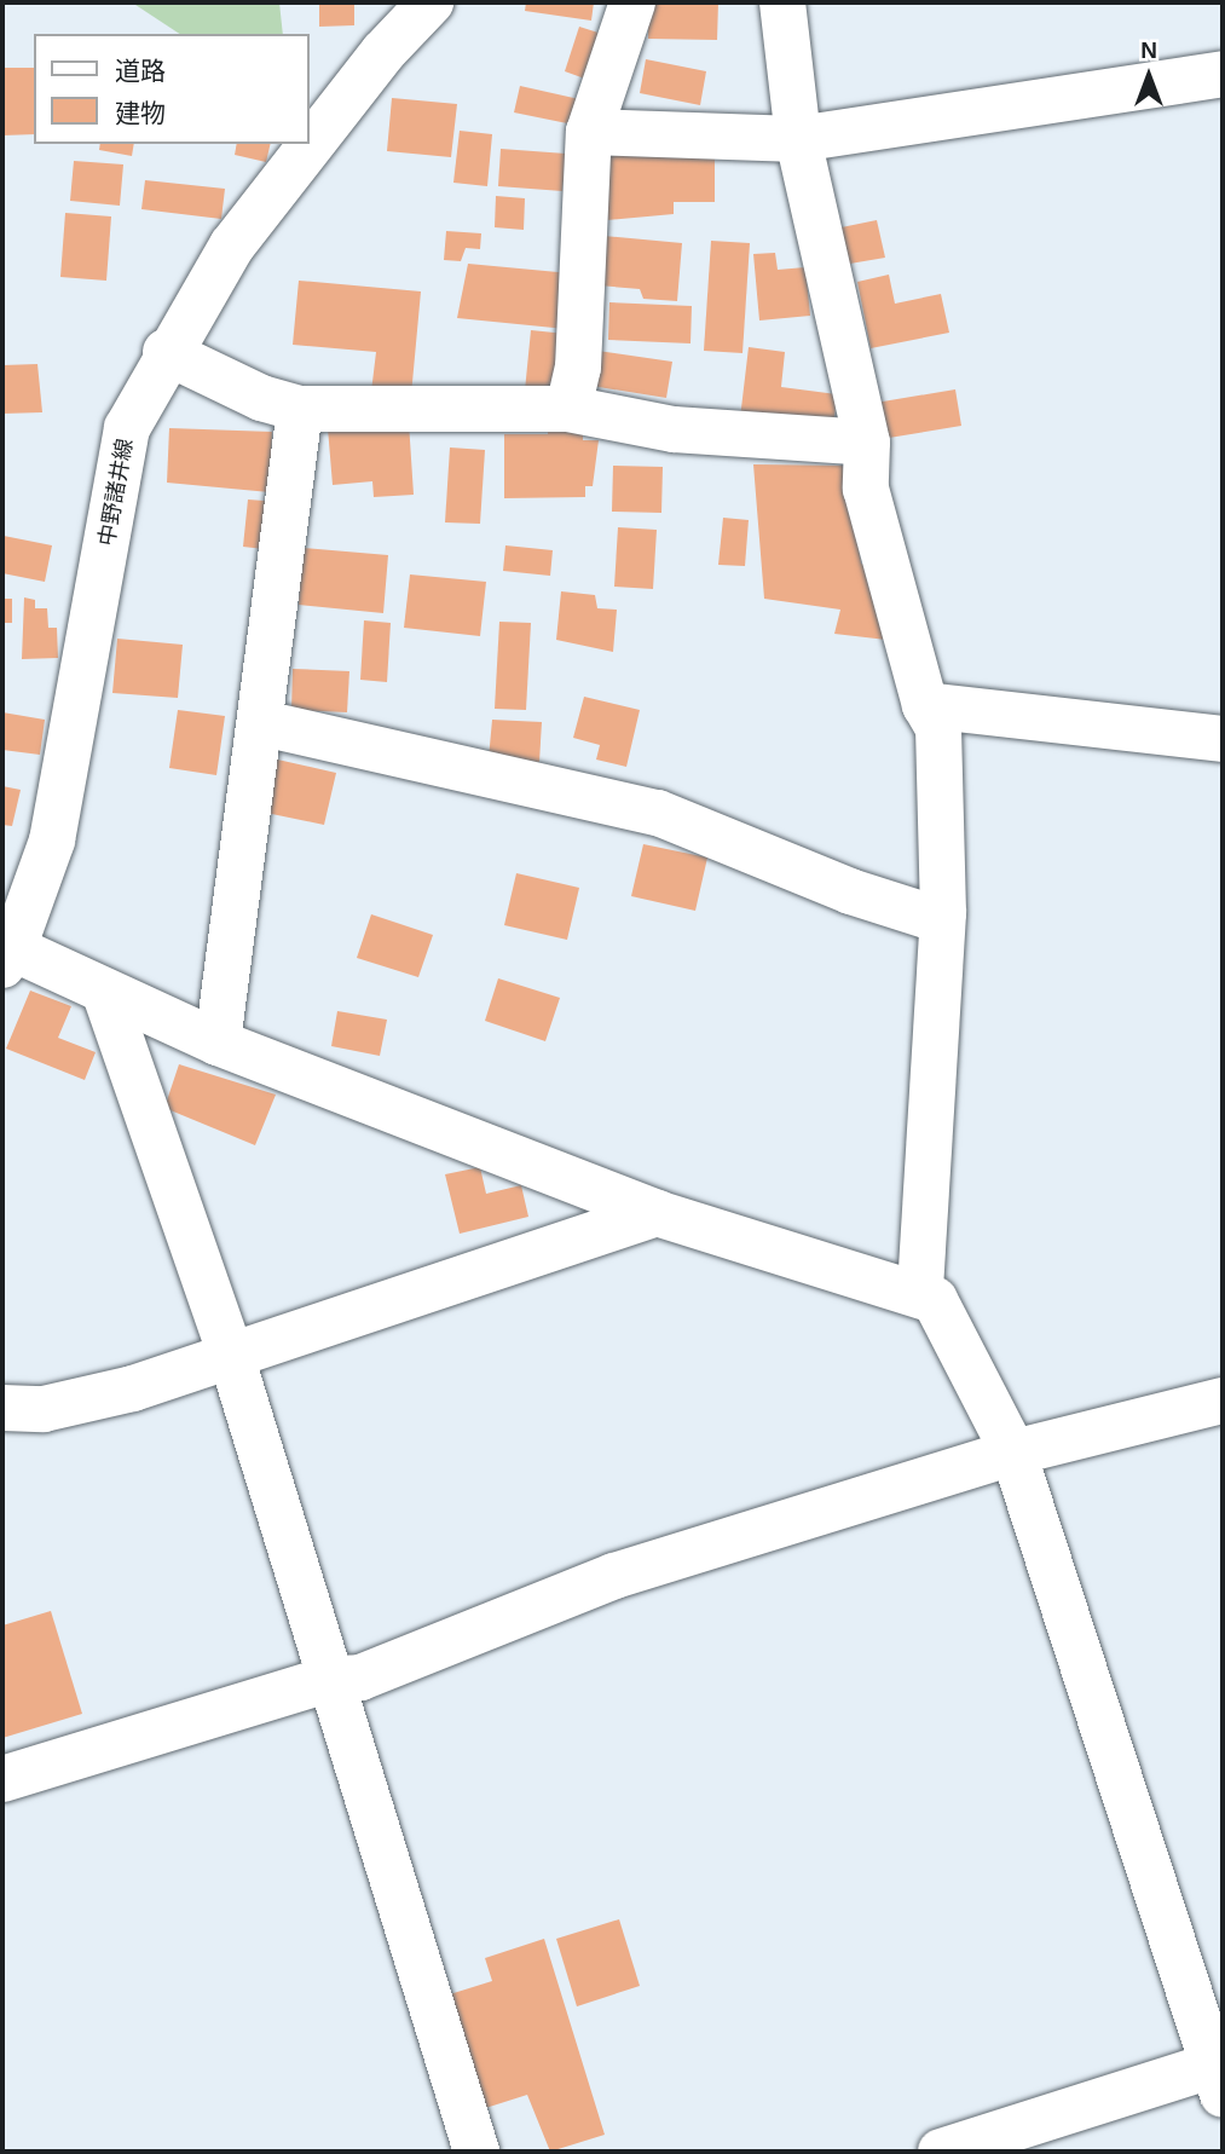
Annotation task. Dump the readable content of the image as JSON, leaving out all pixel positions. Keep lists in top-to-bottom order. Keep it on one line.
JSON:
{"streets":{"street":["中野諸井線"]},"legend":["道路","建物"],"north":"top"}
